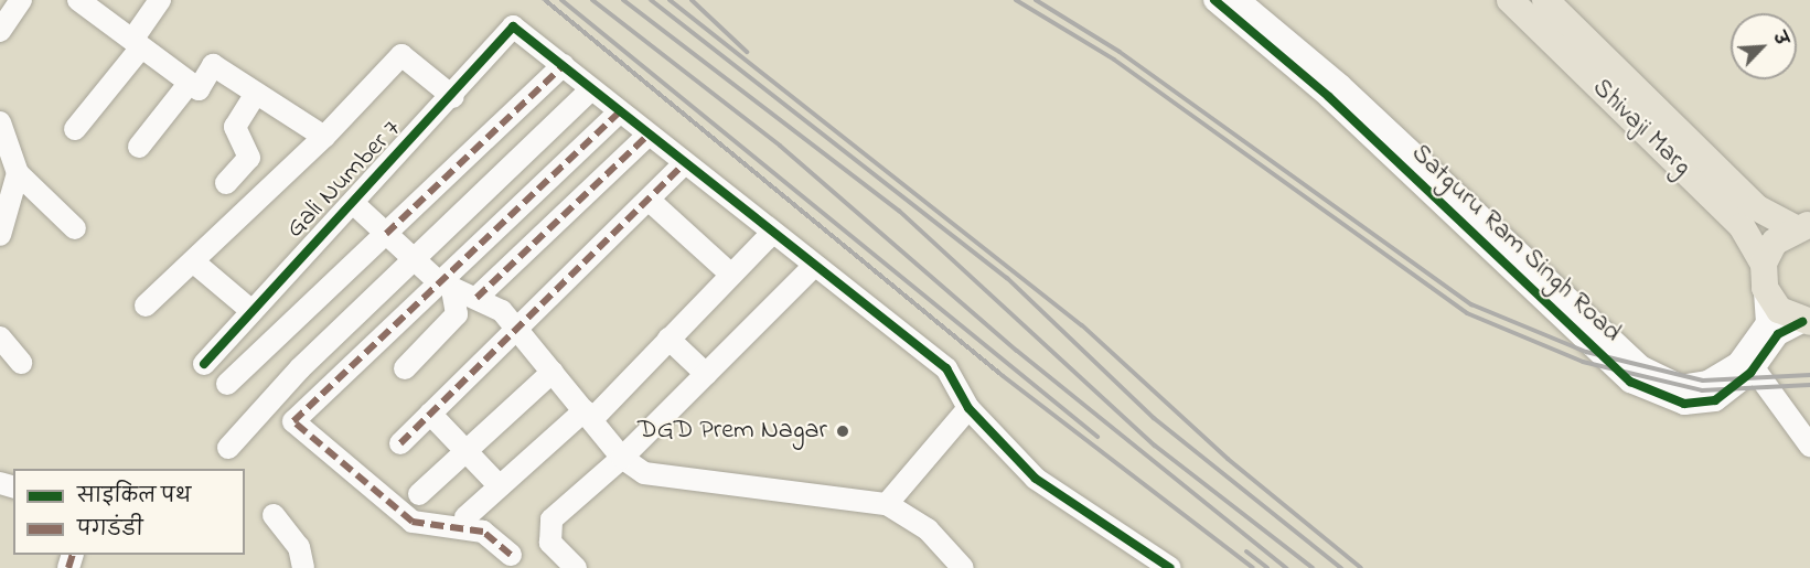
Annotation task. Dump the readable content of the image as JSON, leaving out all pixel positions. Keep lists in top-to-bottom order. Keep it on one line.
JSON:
{"streets":{"main road":["Shivaji Marg"],"street":["Gali Number 7","Satguru Ram Singh Road"]},"crossings":[["Shivaji Marg","Satguru Ram Singh Road"]],"places":["DGD Prem Nagar"],"legend":["साइकिल पथ","पगडंडी"],"north":"top right"}
